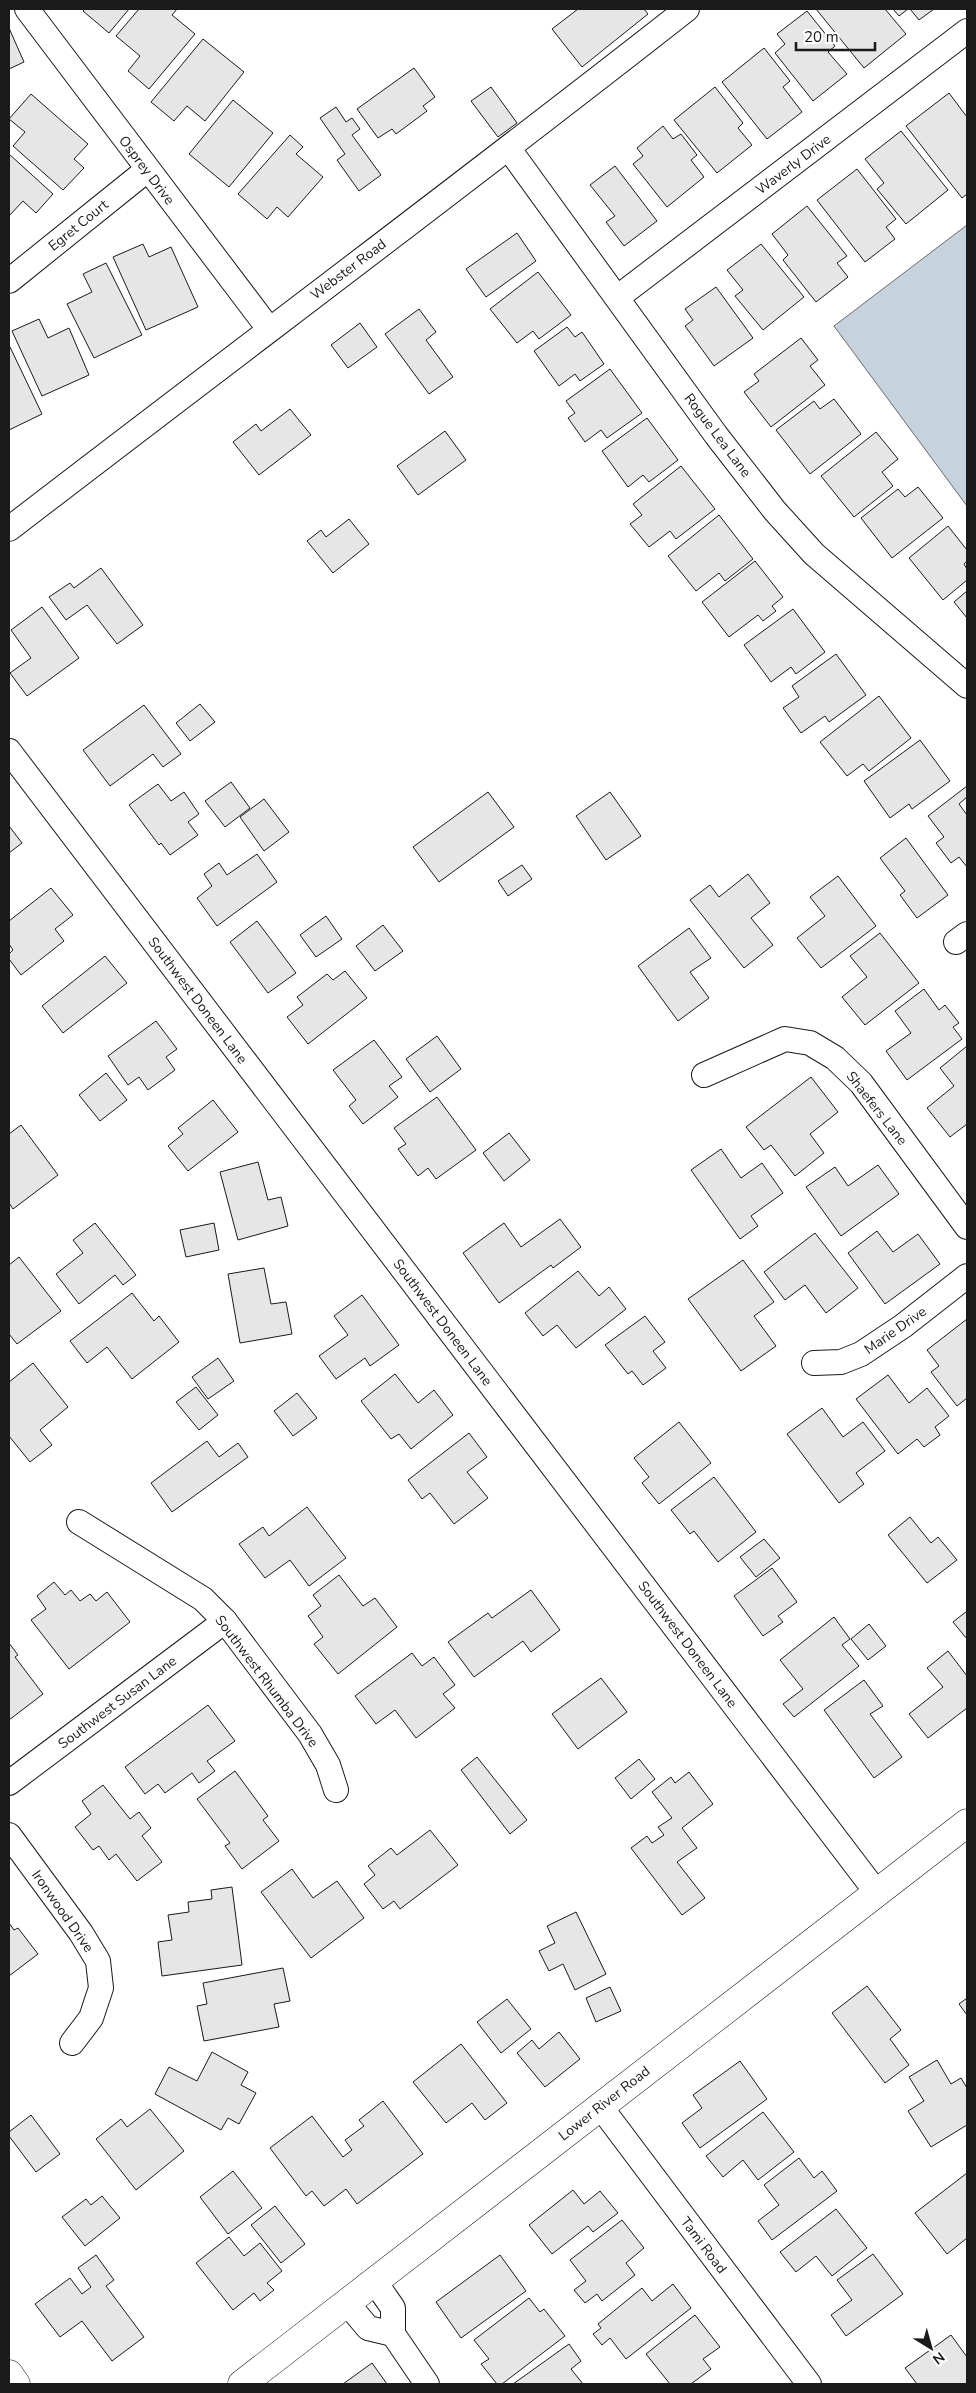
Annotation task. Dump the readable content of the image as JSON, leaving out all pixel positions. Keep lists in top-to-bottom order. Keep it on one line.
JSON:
{"streets":{"street":["Waverly Drive","Osprey Drive","Egret Court","Webster Road","Rogue Lea Lane","Southwest Doneen Lane","Shaefers Lane","Marie Drive","Southwest Rhumba Drive","Southwest Susan Lane","Ironwood Drive","Lower River Road","Tami Road"]},"crossings":[["Waverly Drive","Rogue Lea Lane"],["Osprey Drive","Egret Court"],["Osprey Drive","Webster Road"],["Webster Road","Rogue Lea Lane"],["Southwest Doneen Lane","Lower River Road"],["Southwest Rhumba Drive","Southwest Susan Lane"],["Lower River Road","Tami Road"]],"scale_bar":"20 m","north":"bottom right"}
